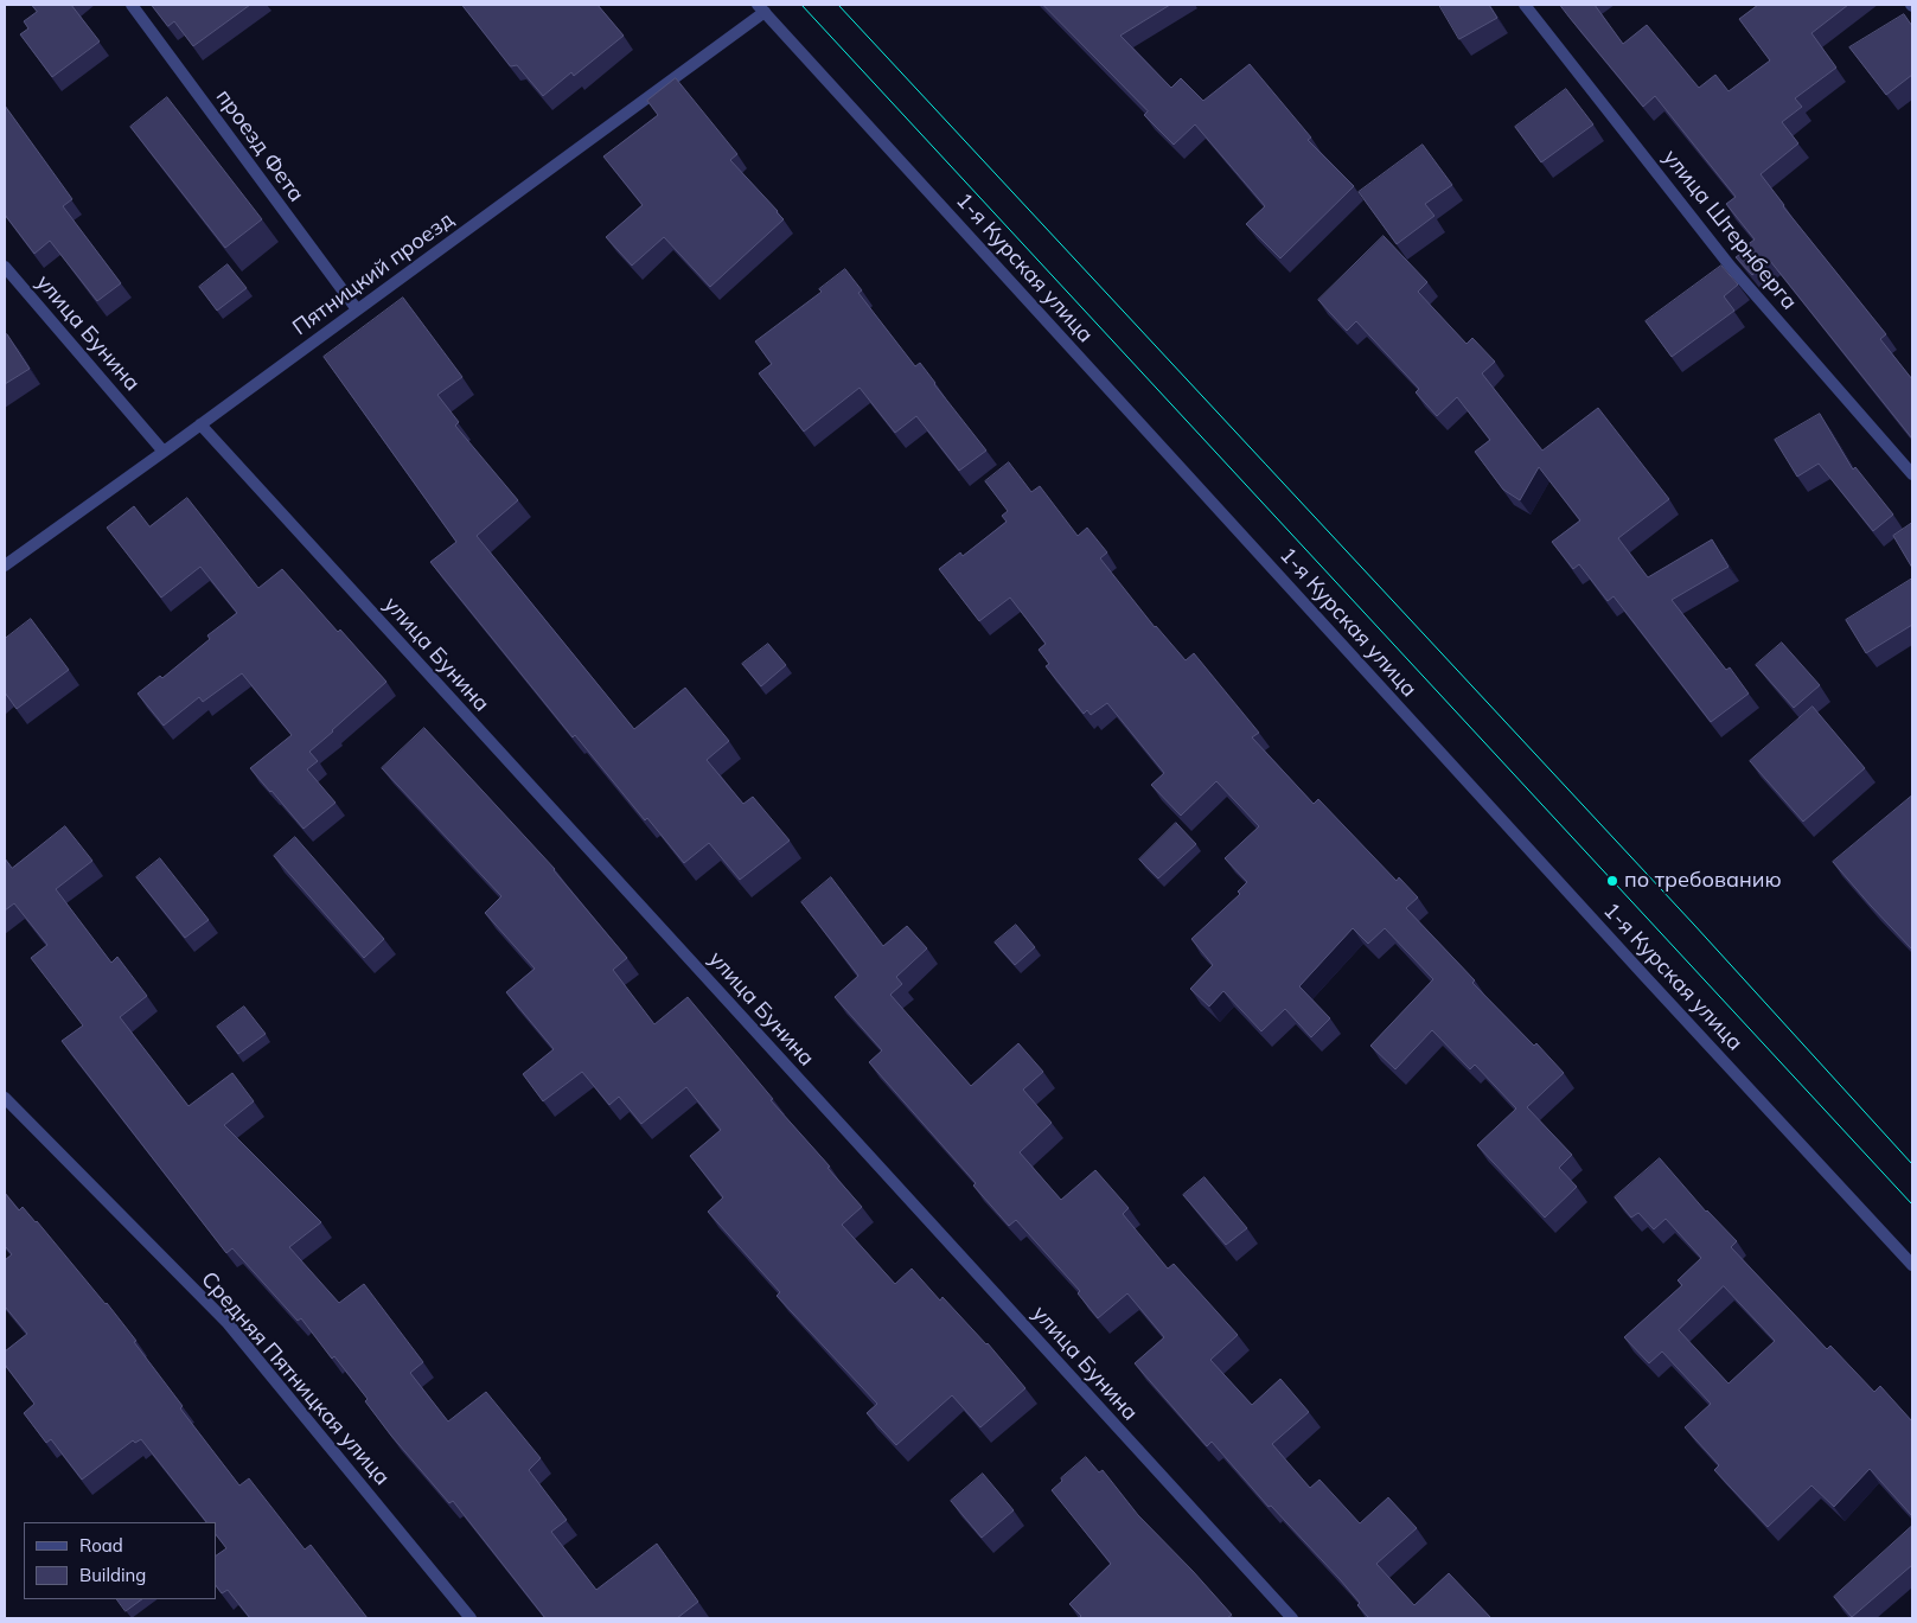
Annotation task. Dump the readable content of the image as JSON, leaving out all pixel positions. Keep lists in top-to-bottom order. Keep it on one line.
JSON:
{"streets":{"street":["проезд Фета","улица Штернберга","1-я Курская улица","Пятницкий проезд","улица Бунина","Средняя Пятницкая улица"]},"crossings":[["проезд Фета","Пятницкий проезд"],["1-я Курская улица","Пятницкий проезд"],["Пятницкий проезд","улица Бунина"]],"places":["по требованию"],"legend":["Road","Building"]}
